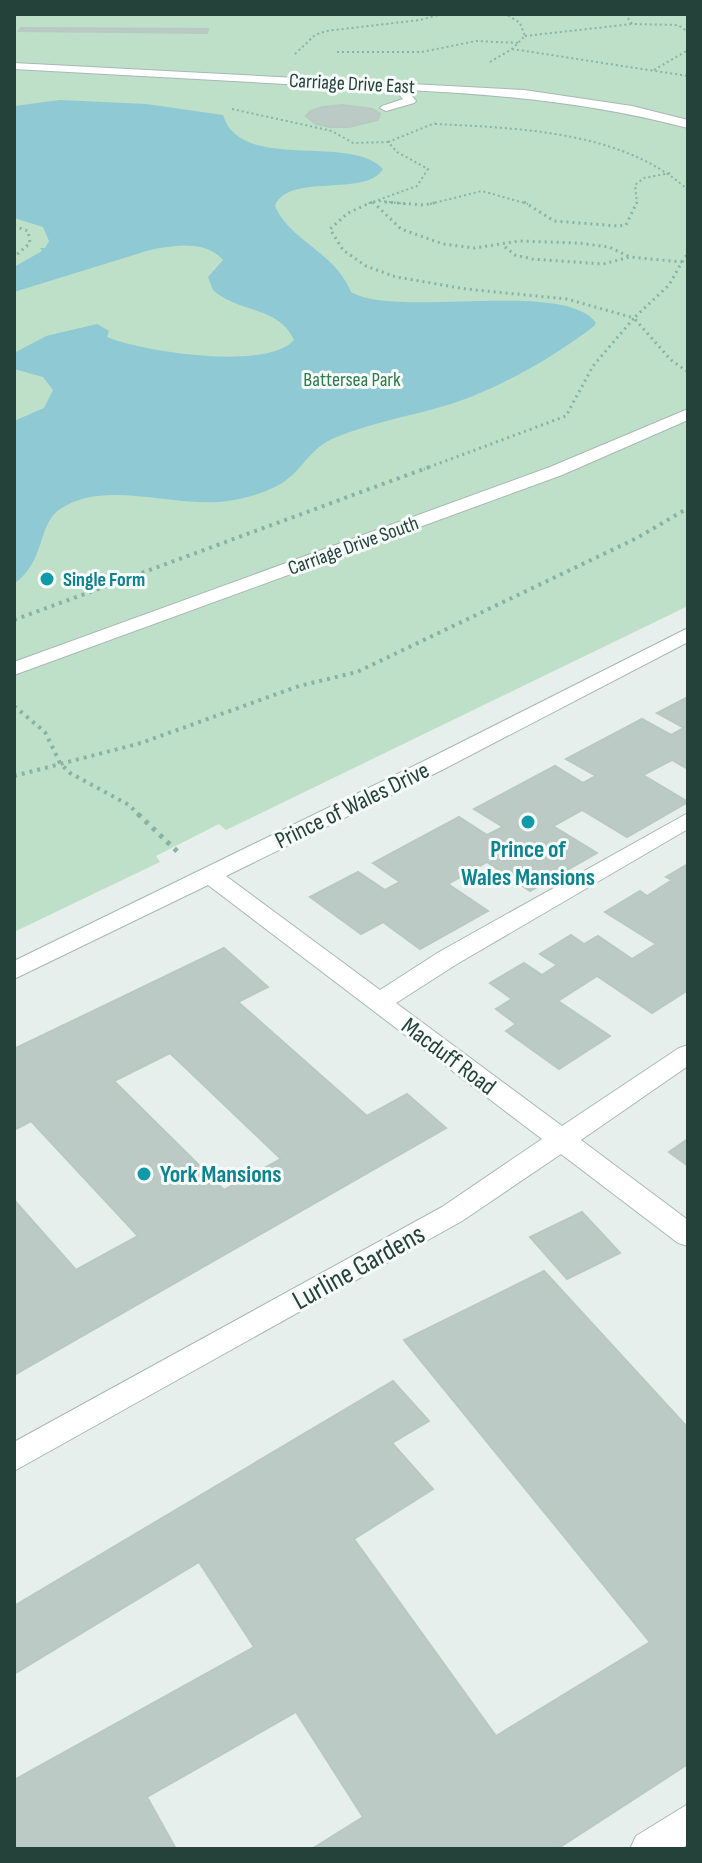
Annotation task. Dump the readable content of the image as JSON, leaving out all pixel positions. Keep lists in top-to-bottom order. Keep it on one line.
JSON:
{"streets":{"street":["Carriage Drive East","Carriage Drive South","Prince of Wales Drive","Macduff Road","Lurline Gardens"]},"crossings":[["Prince of Wales Drive","Macduff Road"],["Macduff Road","Lurline Gardens"]],"parks":["Battersea Park"],"places":["Single Form","Prince of Wales Mansions","York Mansions"]}
